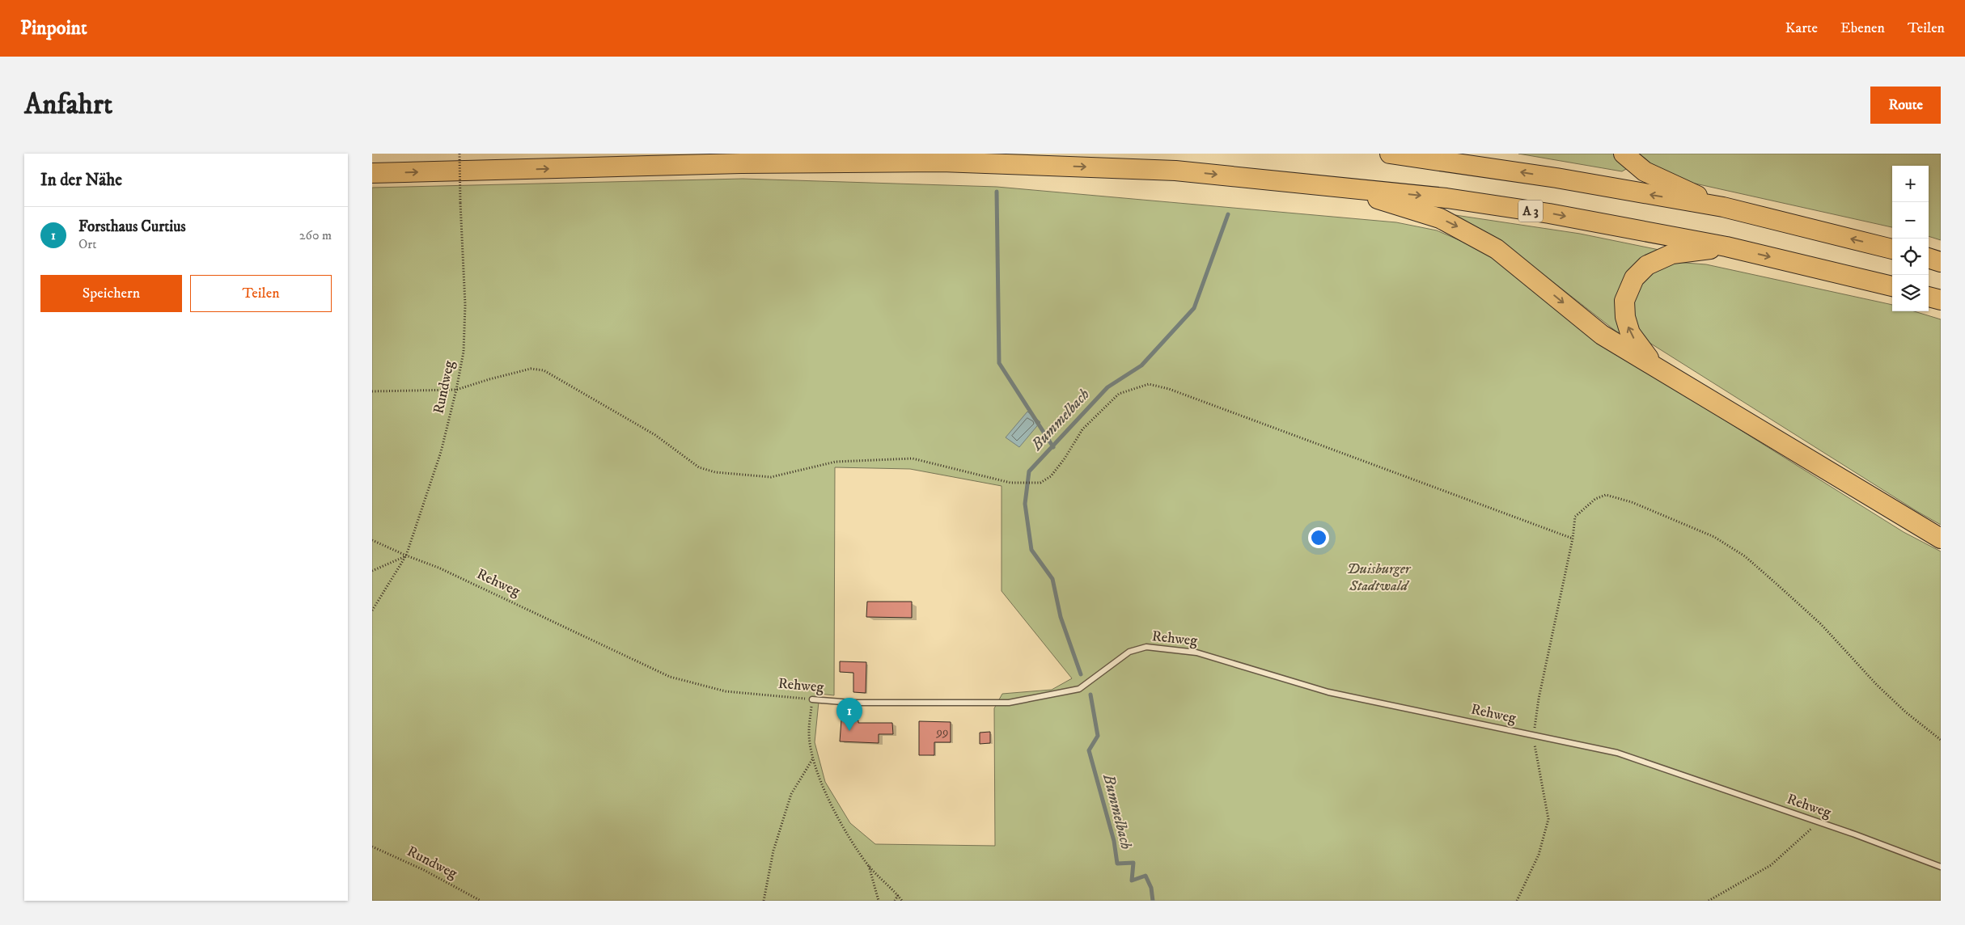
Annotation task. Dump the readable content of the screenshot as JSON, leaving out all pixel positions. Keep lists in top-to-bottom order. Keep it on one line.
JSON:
{"streets":{"highway":["A 3"],"lane":["Rehweg"],"path":["Rundweg"]},"crossings":[["Rundweg","Rehweg"]],"water":["Bummelbach"],"parks":["Duisburger Stadtwald"],"house_numbers":["99"],"page":{"header":"Pinpoint","nav":["Karte","Ebenen","Teilen"],"buttons":["Route",["Speichern","Teilen"]],"title":"Anfahrt","heading":"In der Nähe","map_buttons":["+","−"],"list":[{"mark":"1","name":"Forsthaus Curtius","note":"Ort","value":"260 m"}],"pins":"1"}}
